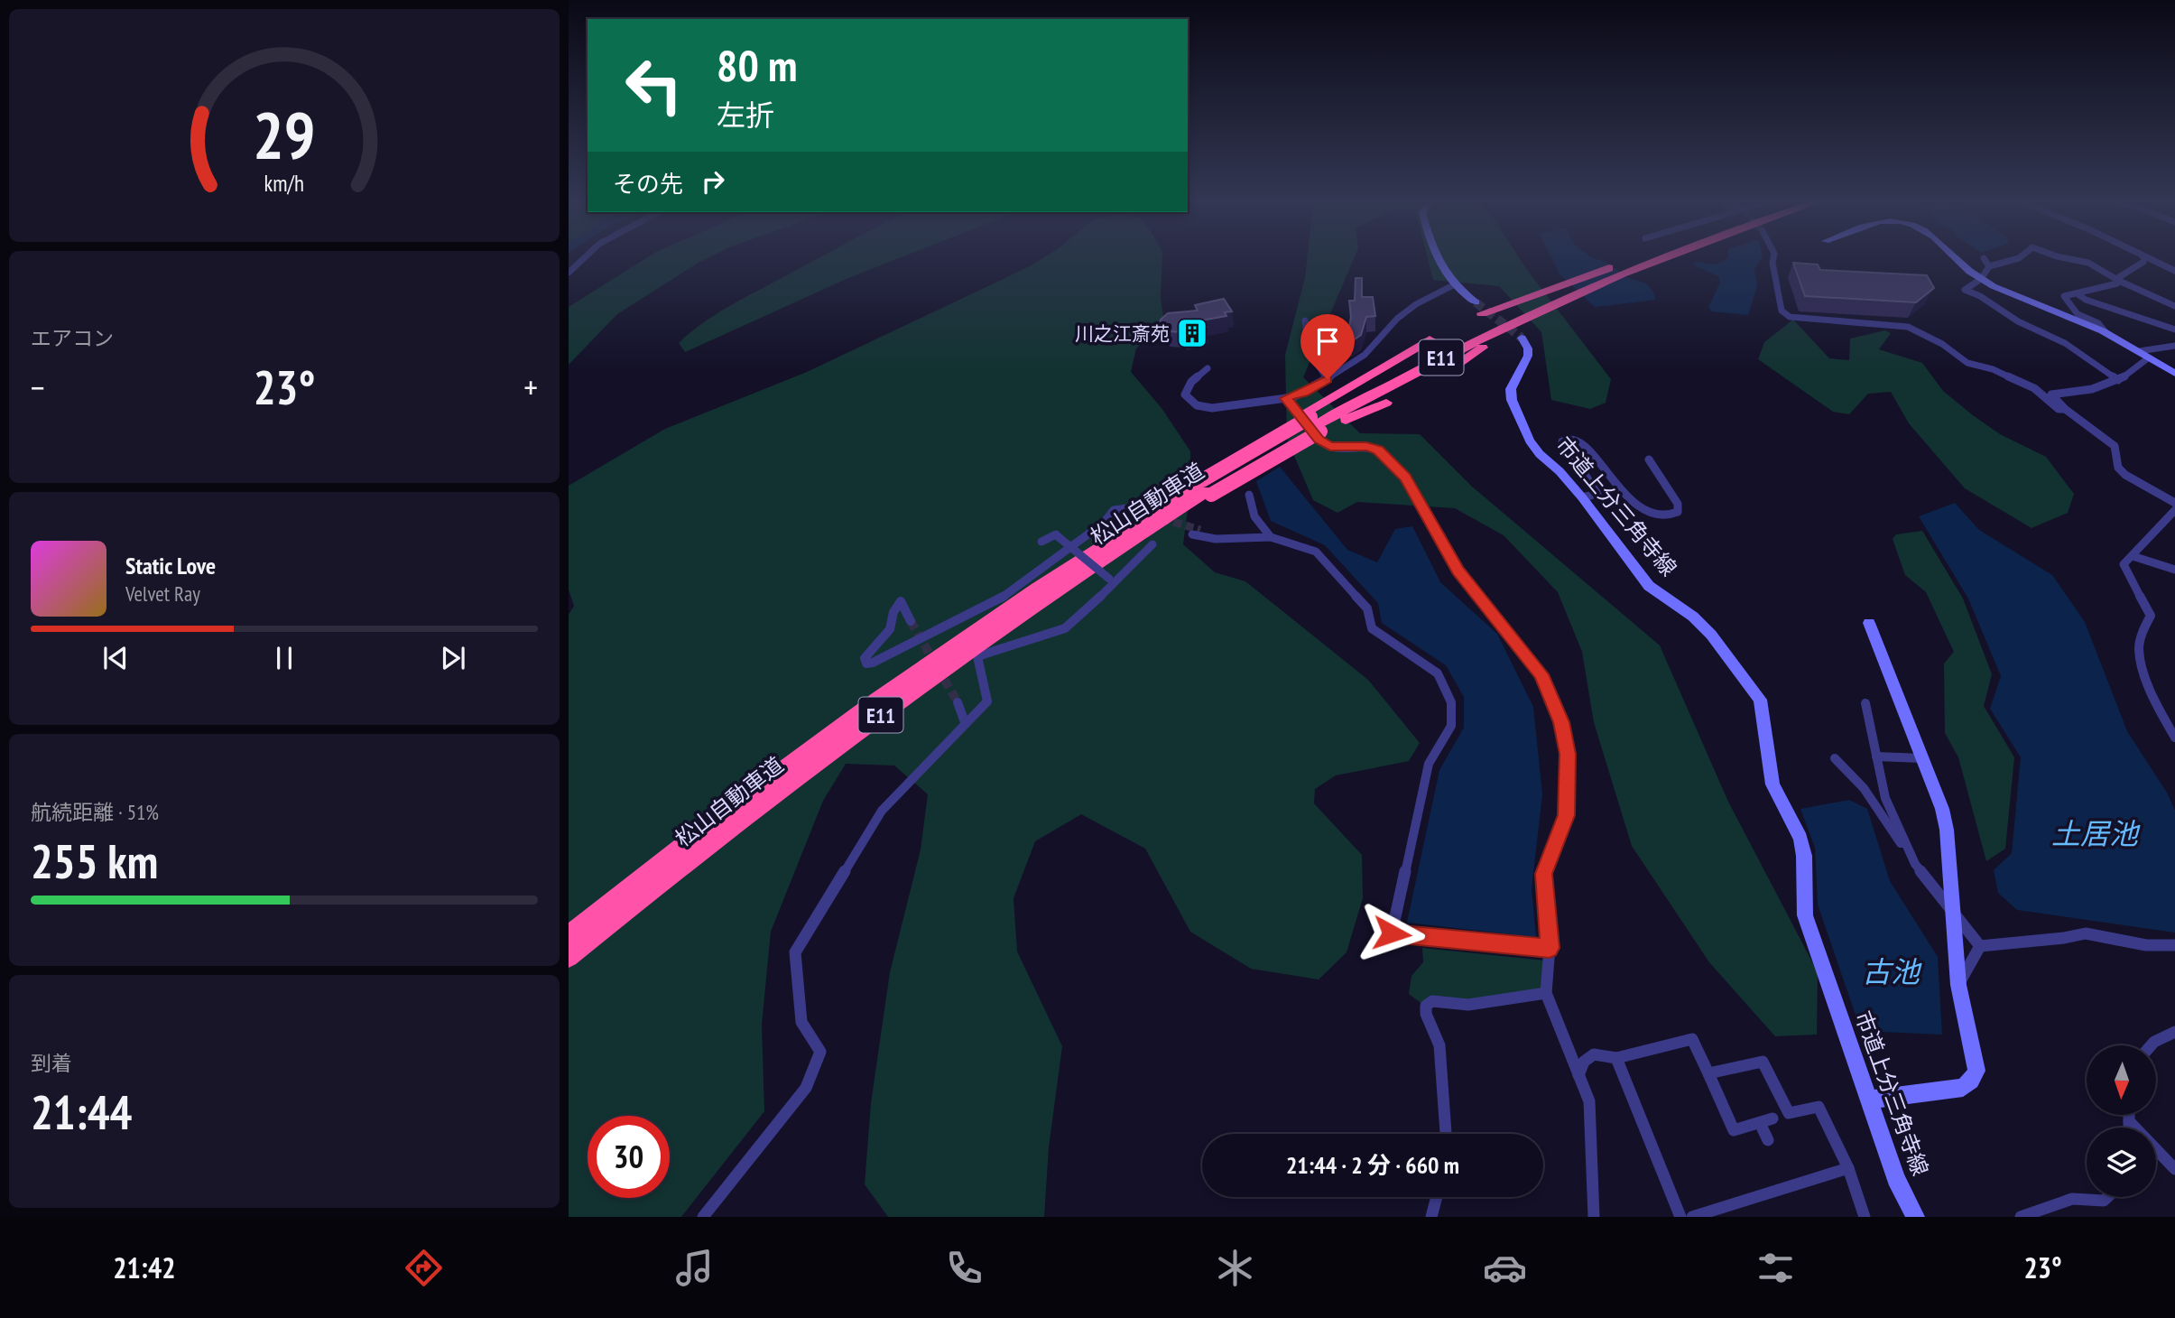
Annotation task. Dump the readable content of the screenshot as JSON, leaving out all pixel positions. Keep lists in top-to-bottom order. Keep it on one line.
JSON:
{"streets":{"highway":["E11","松山自動車道"],"street":["市道上分三角寺線"]},"water":["土居池","古池"],"places":{"building":["川之江斎苑"]},"north":"bottom","page":{"turn":["80 m","左折"],"then":"その先","tile":["エアコン",["航続距離 · 51%","255 km"],["到着","21:44"]],"heat":["−","23°","+"],"song":["Static Love","Velvet Ray"],"limit":"30","trip":"21:44 · 2 分 · 660 m","tabs":["21:42","23°"],"gauge":["29","km/h"]}}
